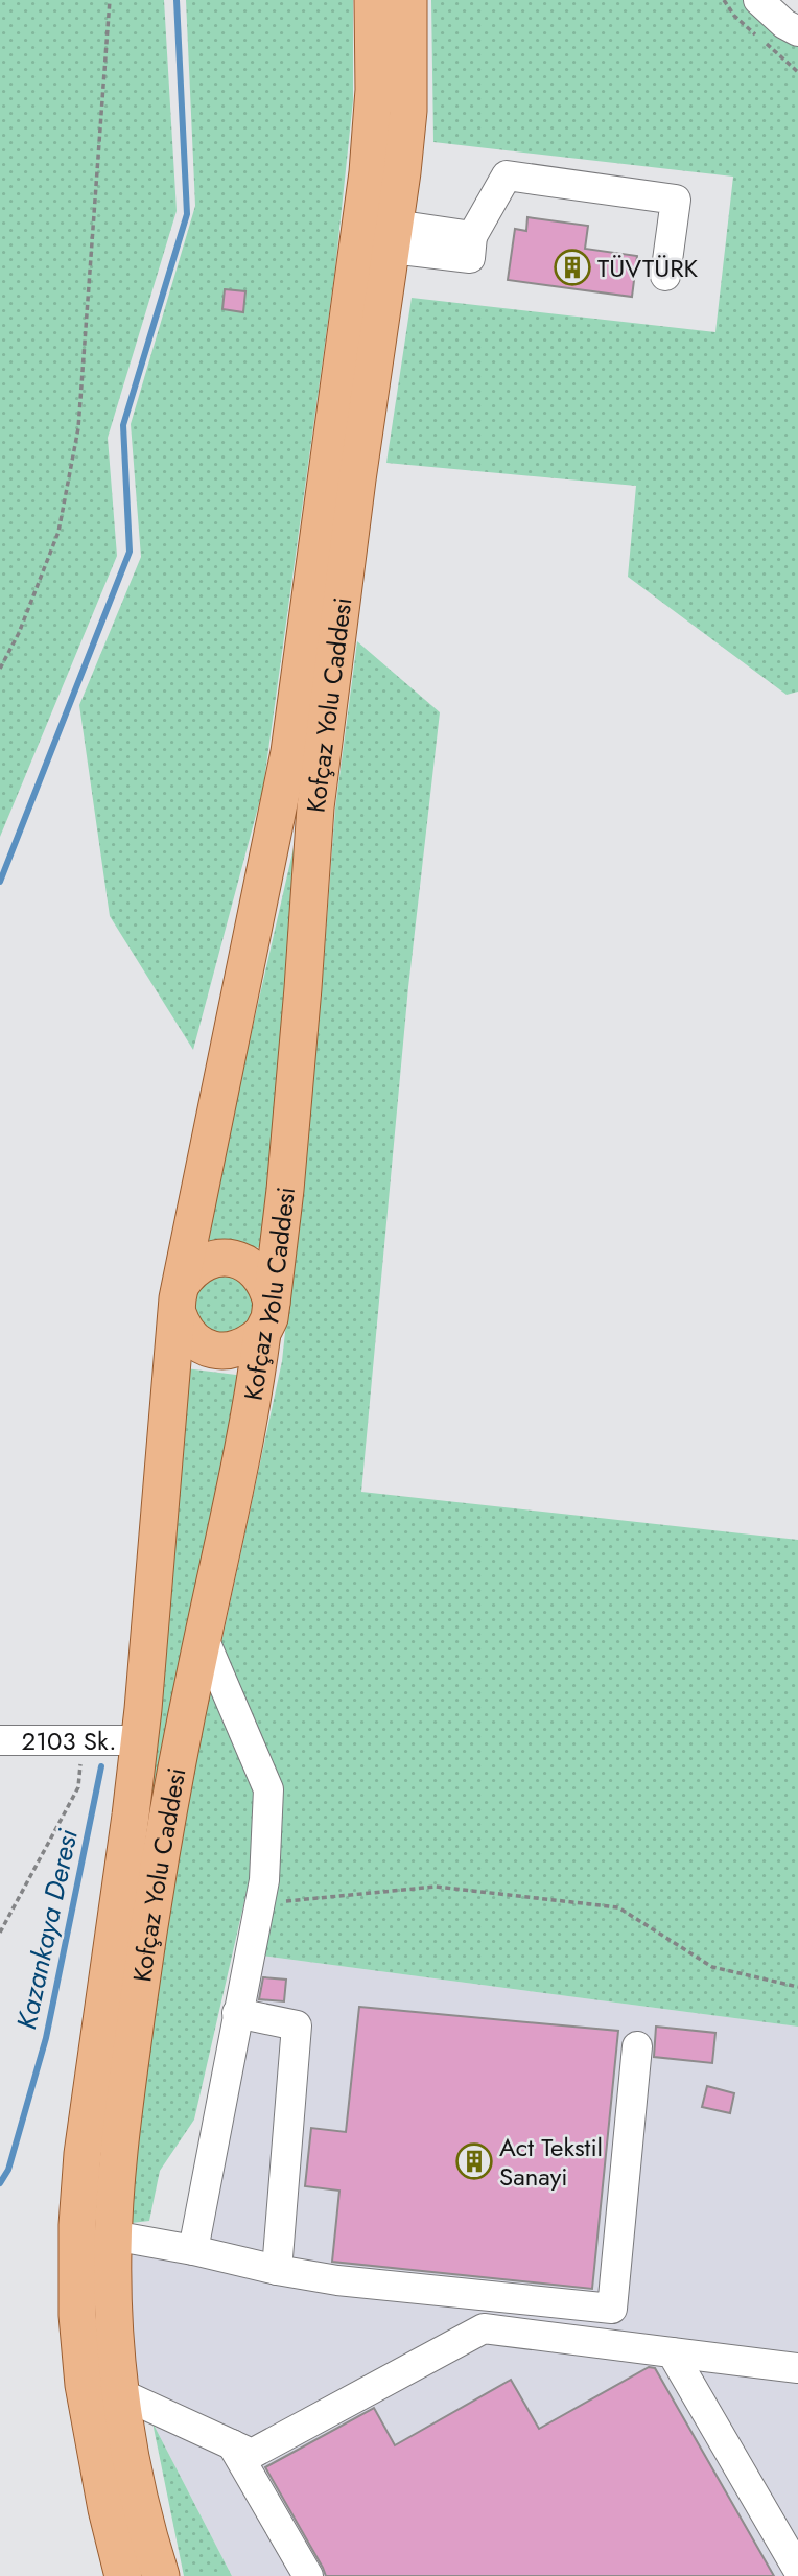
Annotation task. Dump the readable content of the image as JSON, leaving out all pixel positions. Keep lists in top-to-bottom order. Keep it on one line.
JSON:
{"streets":{"main road":["Kofçaz Yolu Caddesi"],"street":["2103 Sk."]},"crossings":[["Kofçaz Yolu Caddesi","2103 Sk."]],"water":["Kazankaya Deresi"],"places":{"building":["TÜVTÜRK","Act Tekstil Sanayi"]}}
